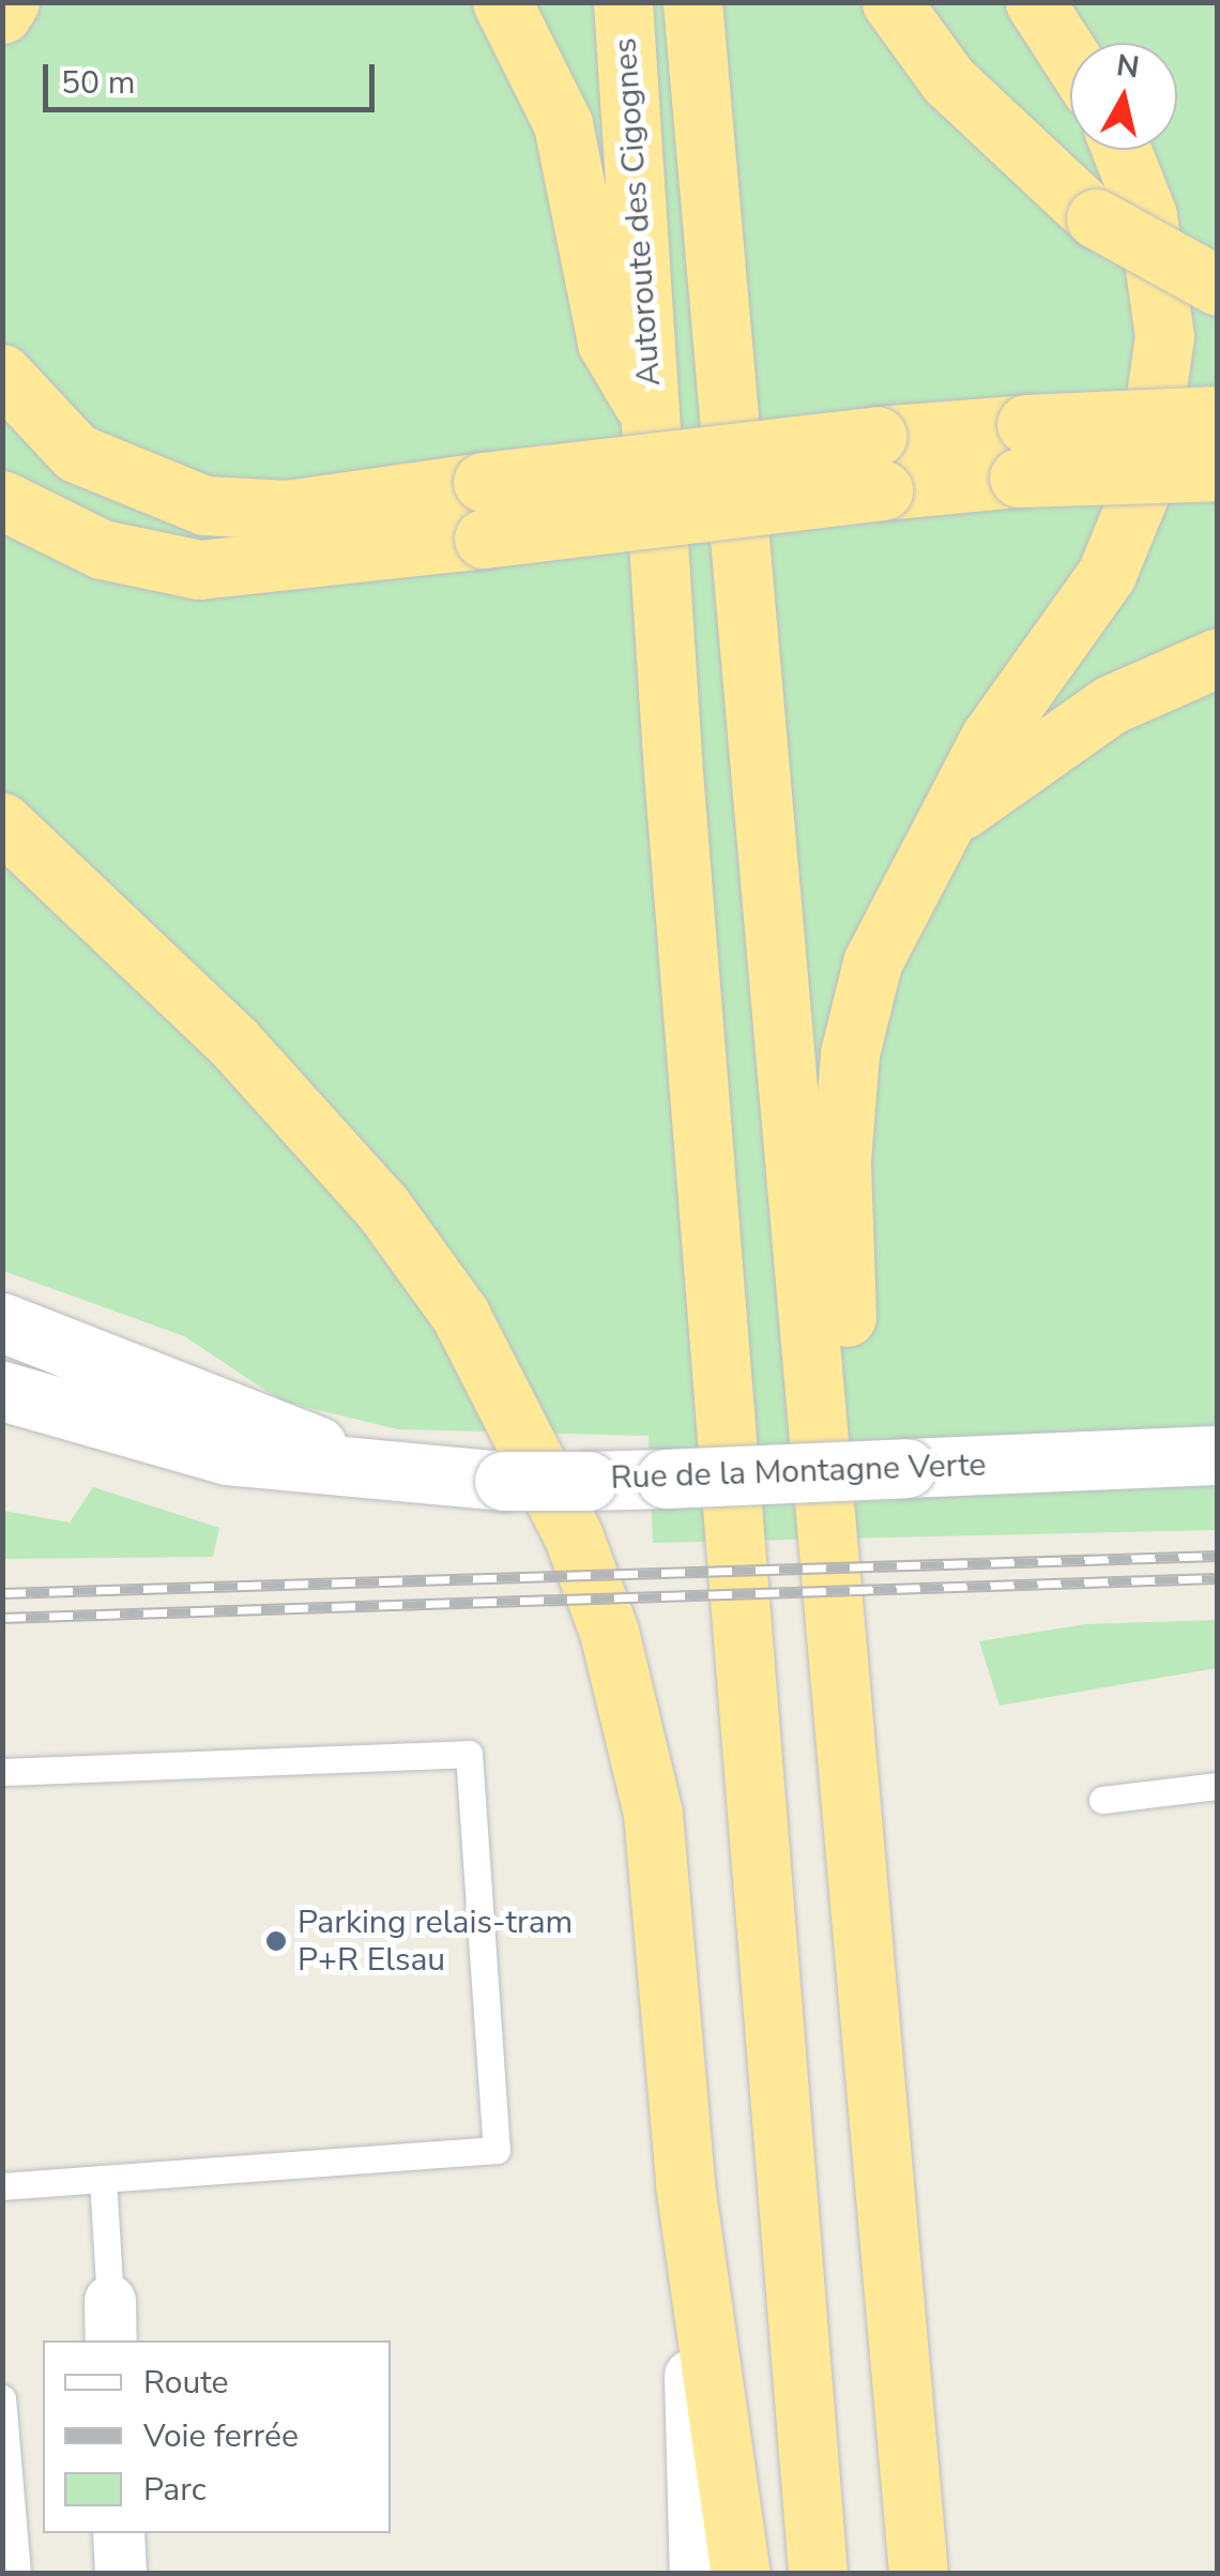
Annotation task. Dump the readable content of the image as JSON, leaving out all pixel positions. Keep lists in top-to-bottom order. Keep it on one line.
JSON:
{"streets":{"highway":["Autoroute des Cigognes"],"main road":["Rue de la Montagne Verte"]},"places":["Parking relais-tram P+R Elsau"],"legend":["Route","Voie ferrée","Parc"],"scale_bar":"50 m","north":"top"}
